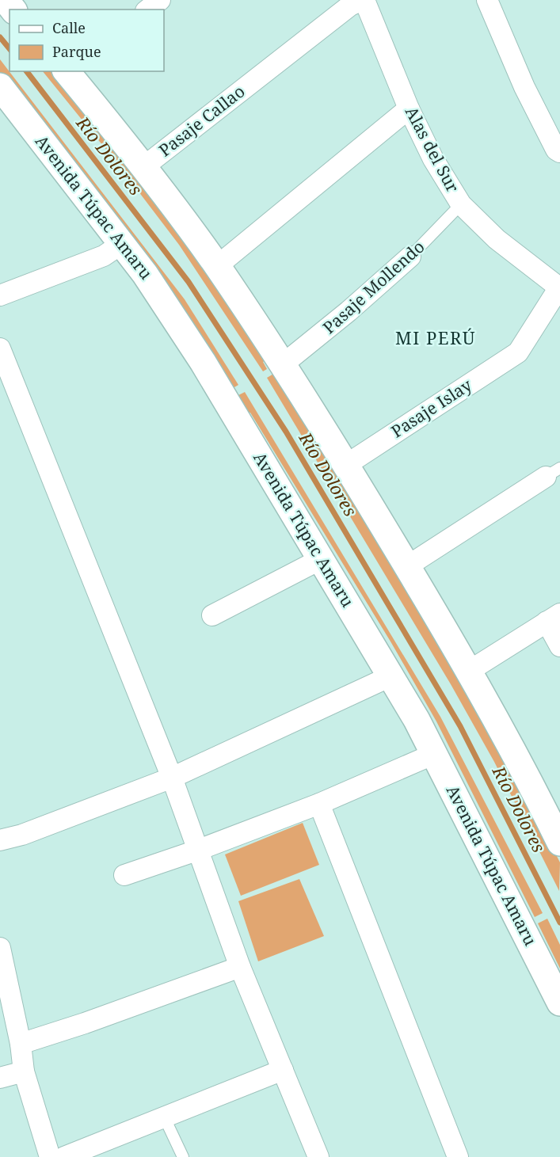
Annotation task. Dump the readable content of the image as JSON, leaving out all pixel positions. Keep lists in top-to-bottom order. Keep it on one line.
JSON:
{"streets":{"street":["Pasaje Callao","Alas del Sur","Avenida Túpac Amaru","Pasaje Mollendo","Pasaje Islay"]},"crossings":[["Pasaje Callao","Alas del Sur"],["Alas del Sur","Pasaje Mollendo"],["Alas del Sur","Pasaje Islay"]],"districts":["MI PERÚ"],"water":["Río Dolores"],"legend":["Calle","Parque"]}
